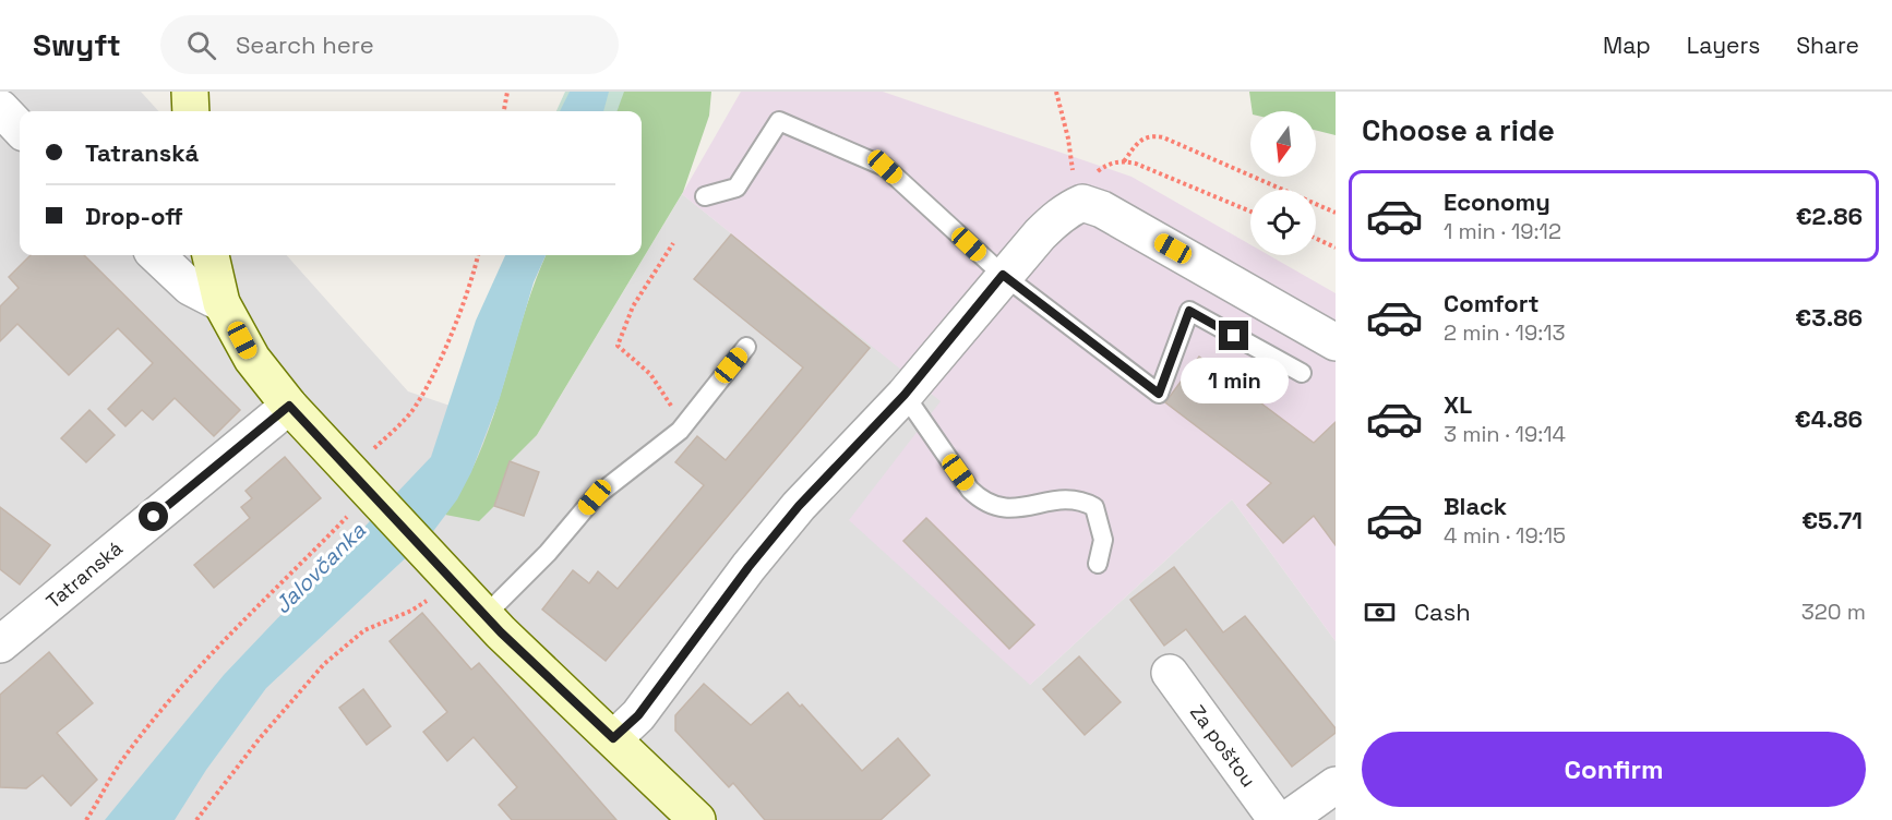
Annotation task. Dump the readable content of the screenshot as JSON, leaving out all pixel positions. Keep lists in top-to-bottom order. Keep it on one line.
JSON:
{"streets":{"street":["Tatranská","Za poštou"]},"water":["Jalovčanka"],"north":"bottom","page":{"header":"Swyft","search":"Search here","nav":["Map","Layers","Share"],"heading":"Choose a ride","banner":["Tatranská","Drop-off"],"list":[{"name":"Economy","note":"1 min · 19:12","value":"€2.86"},{"name":"Comfort","note":"2 min · 19:13","value":"€3.86"},{"name":"XL","note":"3 min · 19:14","value":"€4.86"},{"name":"Black","note":"4 min · 19:15","value":"€5.71"}],"bubble":"1 min","pay":["Cash","320 m"],"buttons":"Confirm"}}
